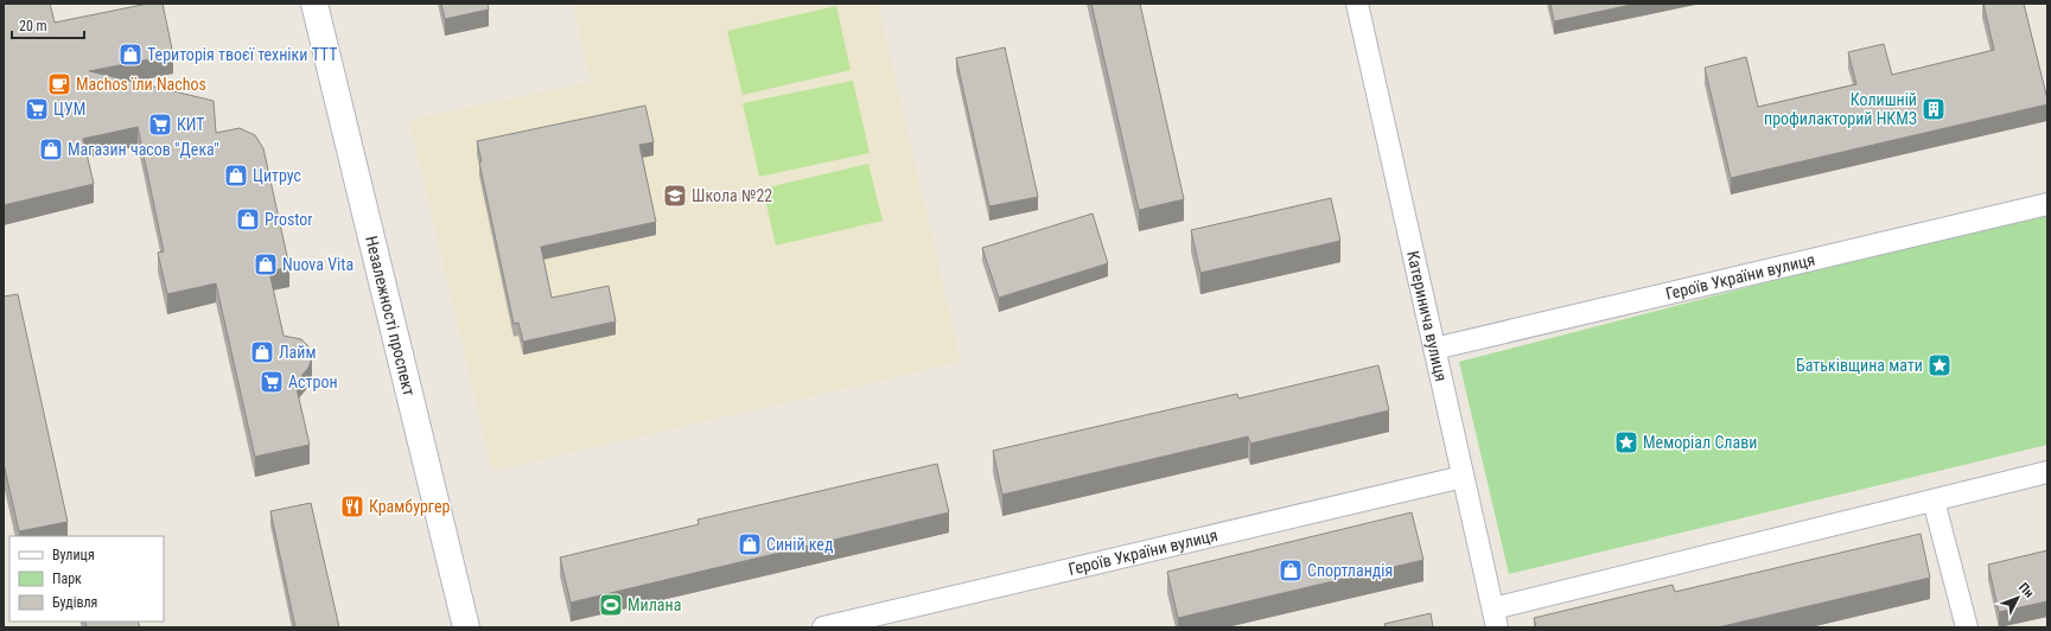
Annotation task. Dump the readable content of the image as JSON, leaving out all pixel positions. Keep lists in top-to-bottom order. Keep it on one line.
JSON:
{"streets":{"street":["Героїв України вулиця","Незалежності проспект","Катеринича вулиця"]},"crossings":[["Героїв України вулиця","Катеринича вулиця"]],"places":{"shop":["Територія твоєї техніки ТТТ","Магазин часов \"Дека\"","Цитрус","Prostor","Nuova Vita","Лайм","Синій кед","Спортландія"],"cafe":["Machos їли Nachos"],"supermarket":["ЦУМ","КИТ","Астрон"],"building":["Колишній профилакторий НКМЗ"],"school or university":["Школа №22"],"place":["Батьківщина мати","Меморіал Слави"],"restaurant":["Крамбургер"],"sports":["Милана"]},"legend":["Вулиця","Парк","Будівля"],"scale_bar":"20 m","north":"top right"}
